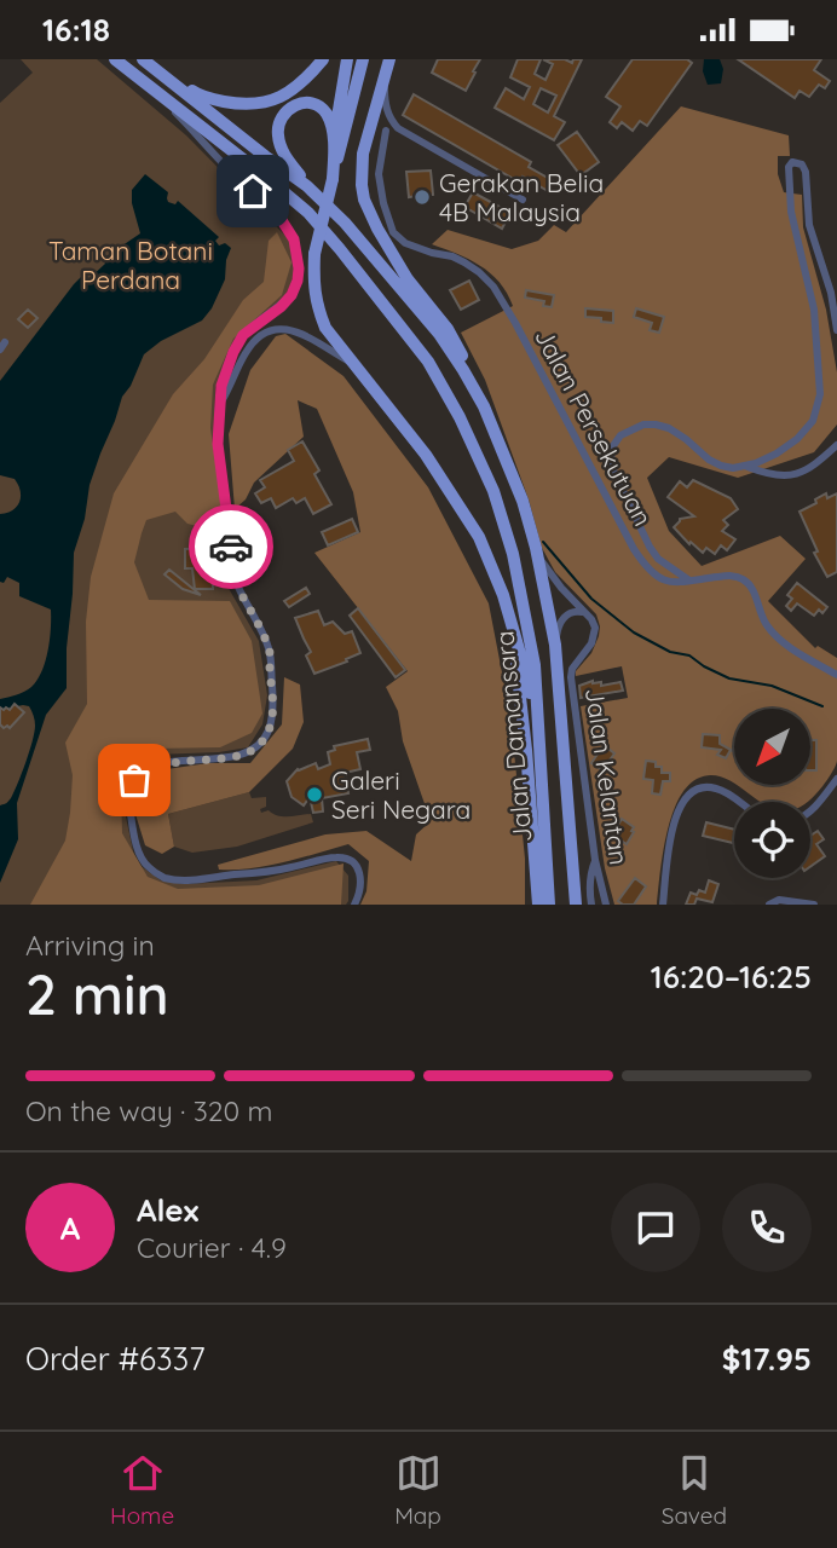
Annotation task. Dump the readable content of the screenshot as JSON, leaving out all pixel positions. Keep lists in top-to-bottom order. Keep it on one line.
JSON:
{"streets":{"main road":["Jalan Damansara"],"street":["Jalan Persekutuan","Jalan Kelantan"]},"parks":["Taman Botani Perdana"],"places":["Gerakan Belia 4B Malaysia","Galeri Seri Negara"],"north":"bottom left","page":{"status":"16:18","heading":["2 min","Arriving in","16:20–16:25"],"panel":["Alex","Courier · 4.9","Order #6337","$17.95"],"bar":"On the way · 320 m","round":"A","tabs":["Home","Map","Saved"]}}
